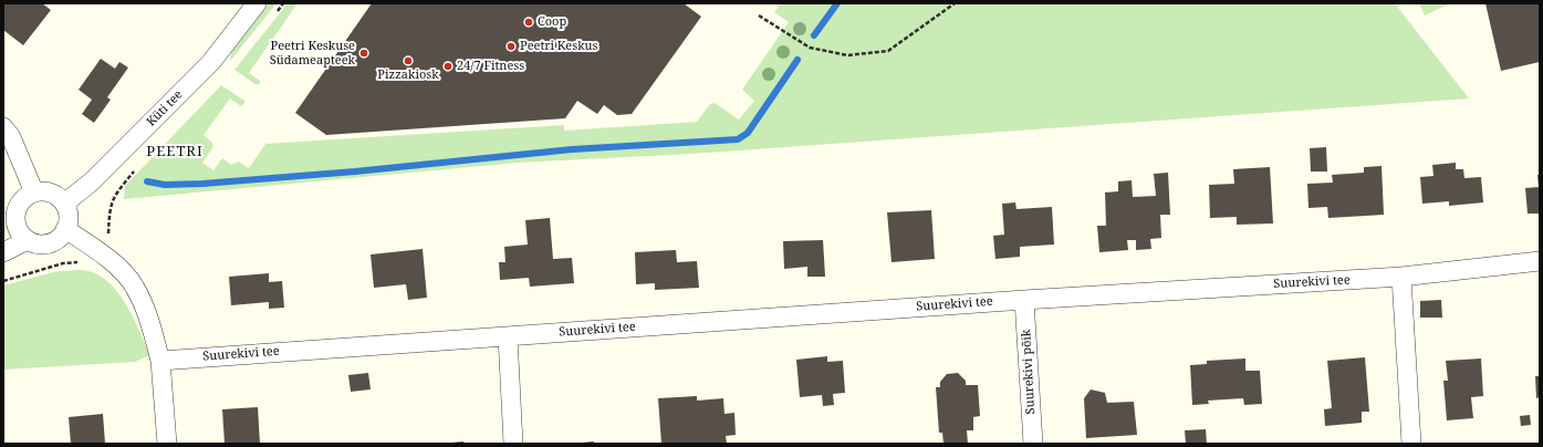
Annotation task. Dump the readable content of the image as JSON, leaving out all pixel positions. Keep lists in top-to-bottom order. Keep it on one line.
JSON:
{"streets":{"street":["Küti tee","Suurekivi tee","Suurekivi põik"]},"crossings":[["Suurekivi tee","Suurekivi põik"]],"districts":["PEETRI"],"places":["Coop","Peetri Keskus","Peetri Keskuse Südameapteek","Pizzakiosk","24/7 Fitness"]}
